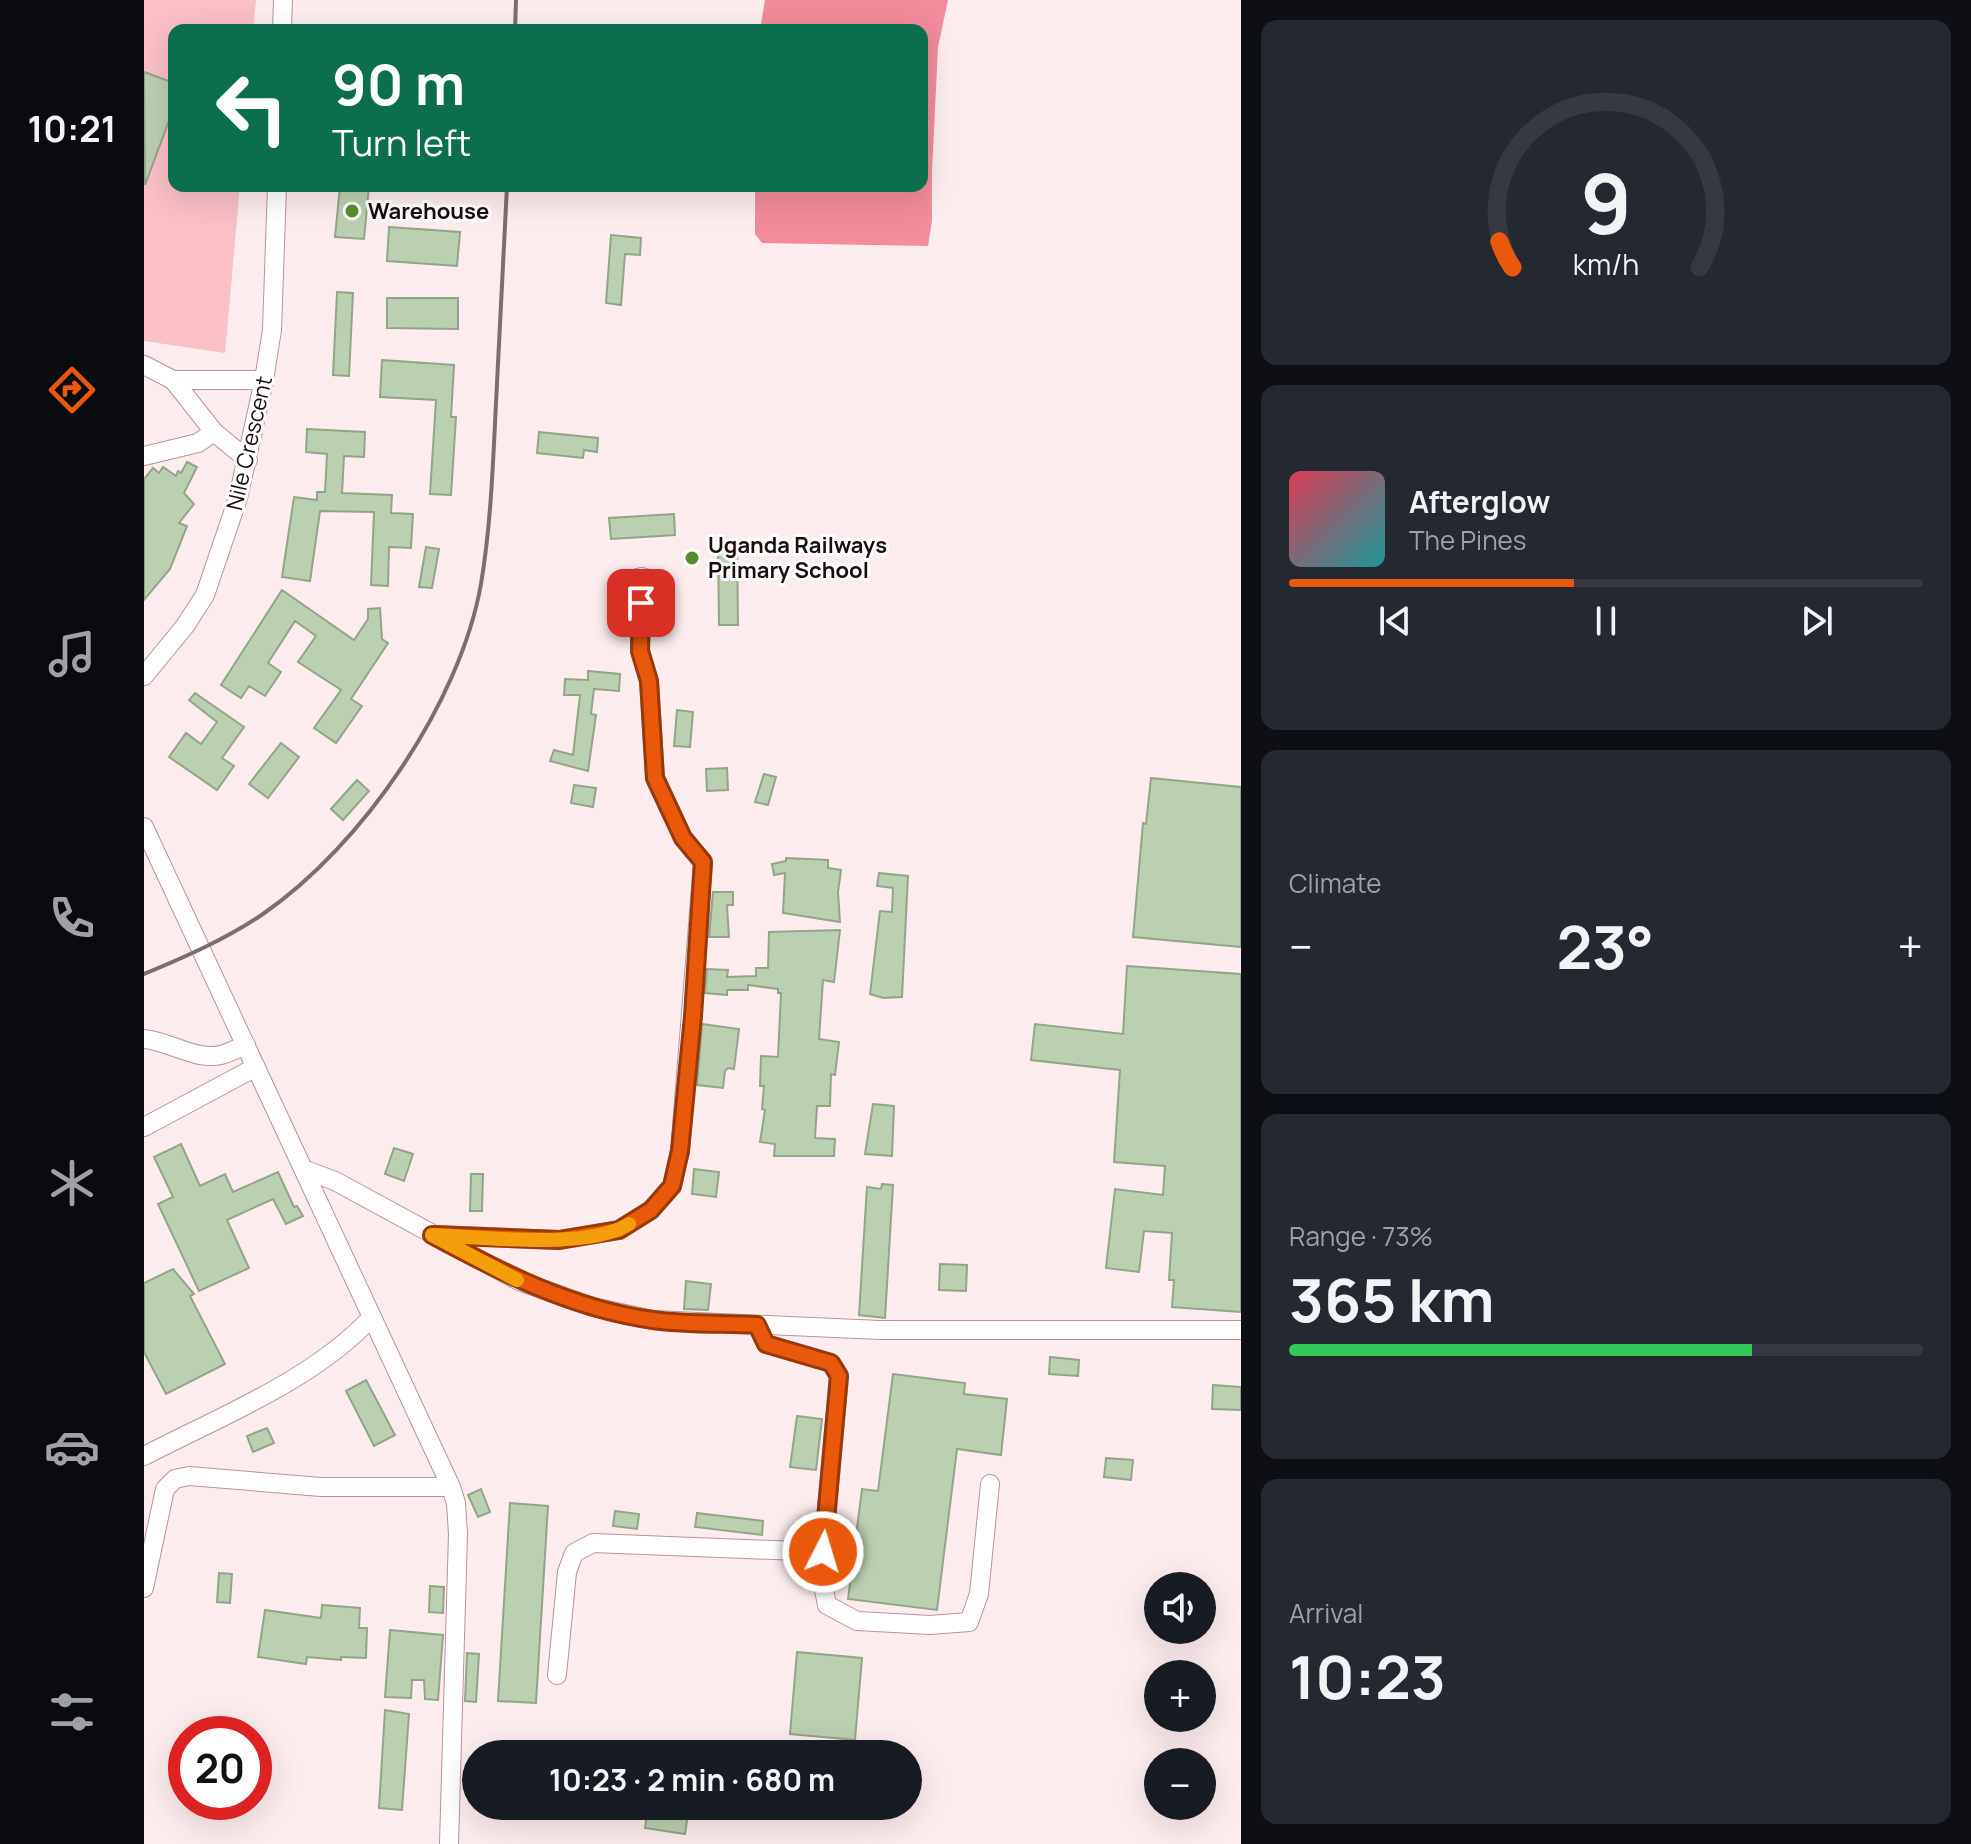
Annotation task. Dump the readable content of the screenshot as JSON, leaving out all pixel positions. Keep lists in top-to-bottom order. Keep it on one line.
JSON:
{"streets":{"street":["Nile Crescent"]},"places":["Warehouse","Uganda Railways Primary School"],"page":{"tabs":"10:21","turn":["90 m","Turn left"],"song":["Afterglow","The Pines"],"tile":["Climate",["Range · 73%","365 km"],["Arrival","10:23"]],"heat":["−","23°","+"],"map_buttons":["+","−"],"limit":"20","trip":"10:23 · 2 min · 680 m","gauge":["9","km/h"]}}
